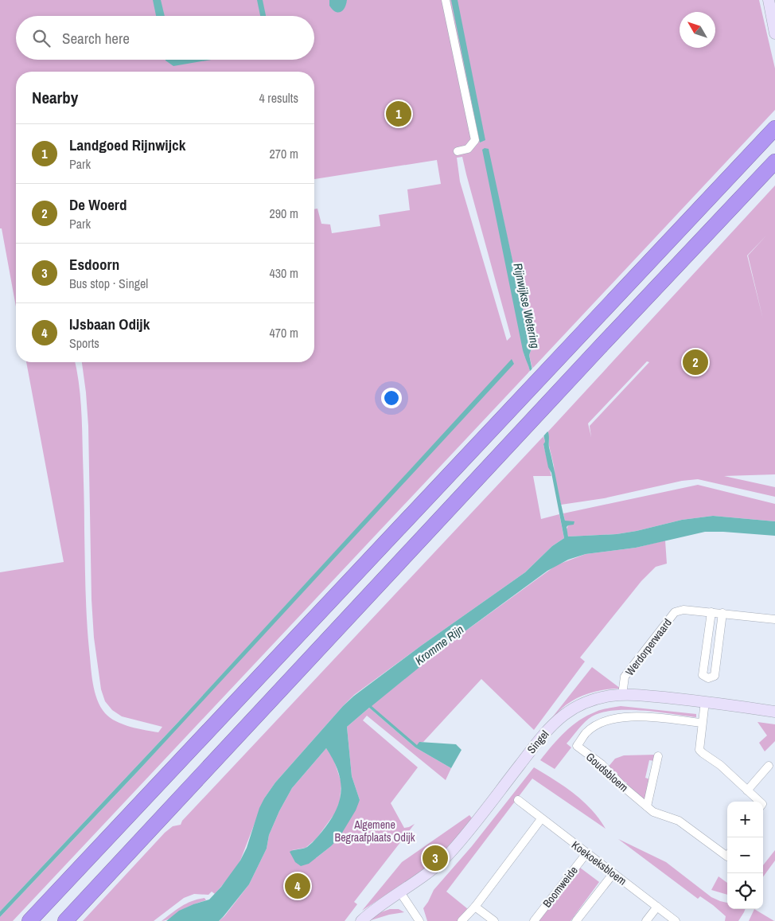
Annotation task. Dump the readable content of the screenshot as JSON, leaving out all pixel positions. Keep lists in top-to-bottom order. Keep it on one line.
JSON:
{"streets":{"street":["Werdorperwaard","Singel","Goudsbloem","Koekoeksbloem","Boomweide"]},"crossings":[["Werdorperwaard","Singel"],["Koekoeksbloem","Boomweide"]],"water":["Rijnwijkse Wetering","Kromme Rijn"],"parks":["Algemene Begraafplaats Odijk"],"north":"top left","page":{"search":"Search here","heading":["Nearby","4 results"],"pins":["1","2","3","4"],"list":[{"mark":"1","name":"Landgoed Rijnwijck","note":"Park","value":"270 m"},{"mark":"2","name":"De Woerd","note":"Park","value":"290 m"},{"mark":"3","name":"Esdoorn","note":"Bus stop · Singel","value":"430 m"},{"mark":"4","name":"IJsbaan Odijk","note":"Sports","value":"470 m"}],"map_buttons":["+","−"]}}
